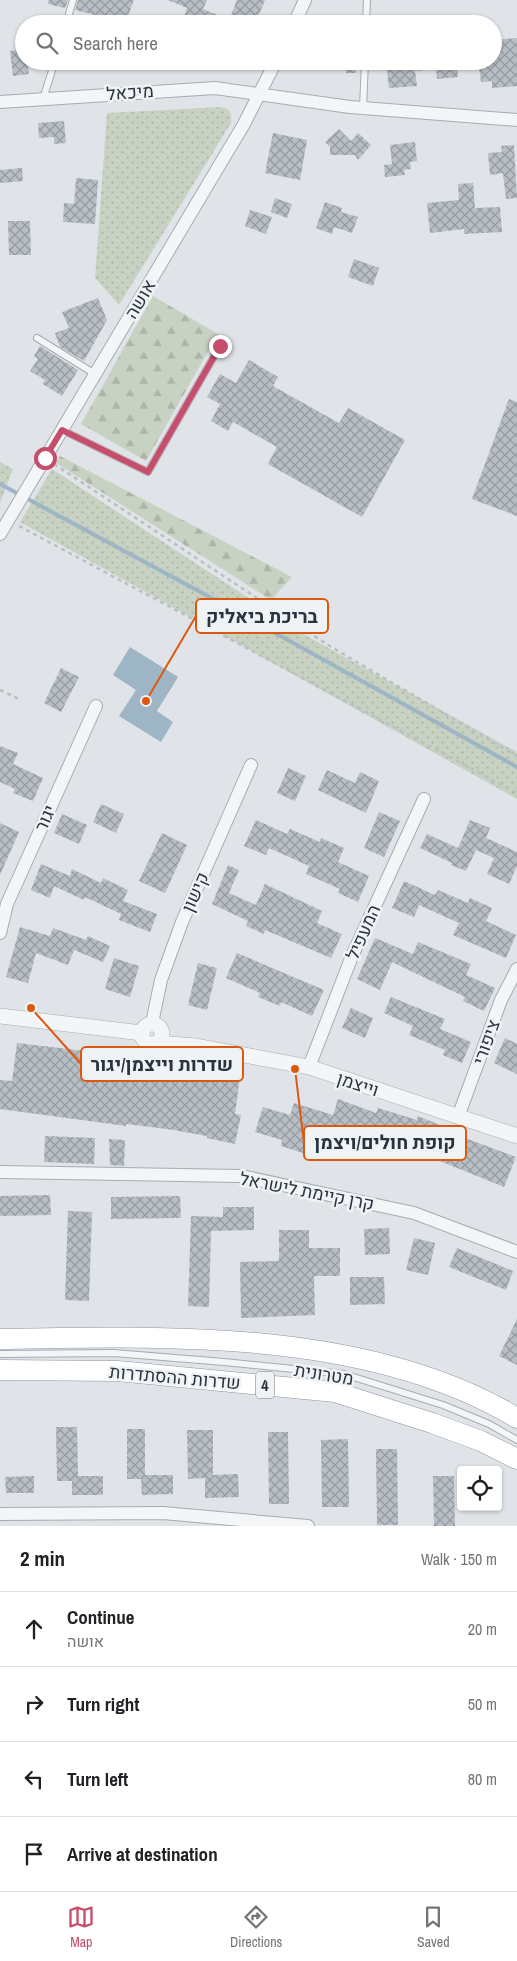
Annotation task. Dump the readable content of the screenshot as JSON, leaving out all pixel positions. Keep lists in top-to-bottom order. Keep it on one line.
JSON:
{"streets":{"highway":["שדרות ההסתדרות","4"],"street":["מיכאל","אושה","יגור","קישון","המעפיל","ציפורי","וייצמן","קרן קיימת לישראל"],"lane":["מטרונית"]},"crossings":[["מיכאל","אושה"],["קישון","וייצמן"],["המעפיל","וייצמן"],["ציפורי","וייצמן"]],"places":["בריכת ביאליק","שדרות וייצמן/יגור","קופת חולים/ויצמן"],"page":{"search":"Search here","heading":["2 min","Walk · 150 m"],"list":[["Continue","אושה","20 m"],["Turn right","50 m"],["Turn left","80 m"],"Arrive at destination"],"nav":["Map","Directions","Saved"]}}
